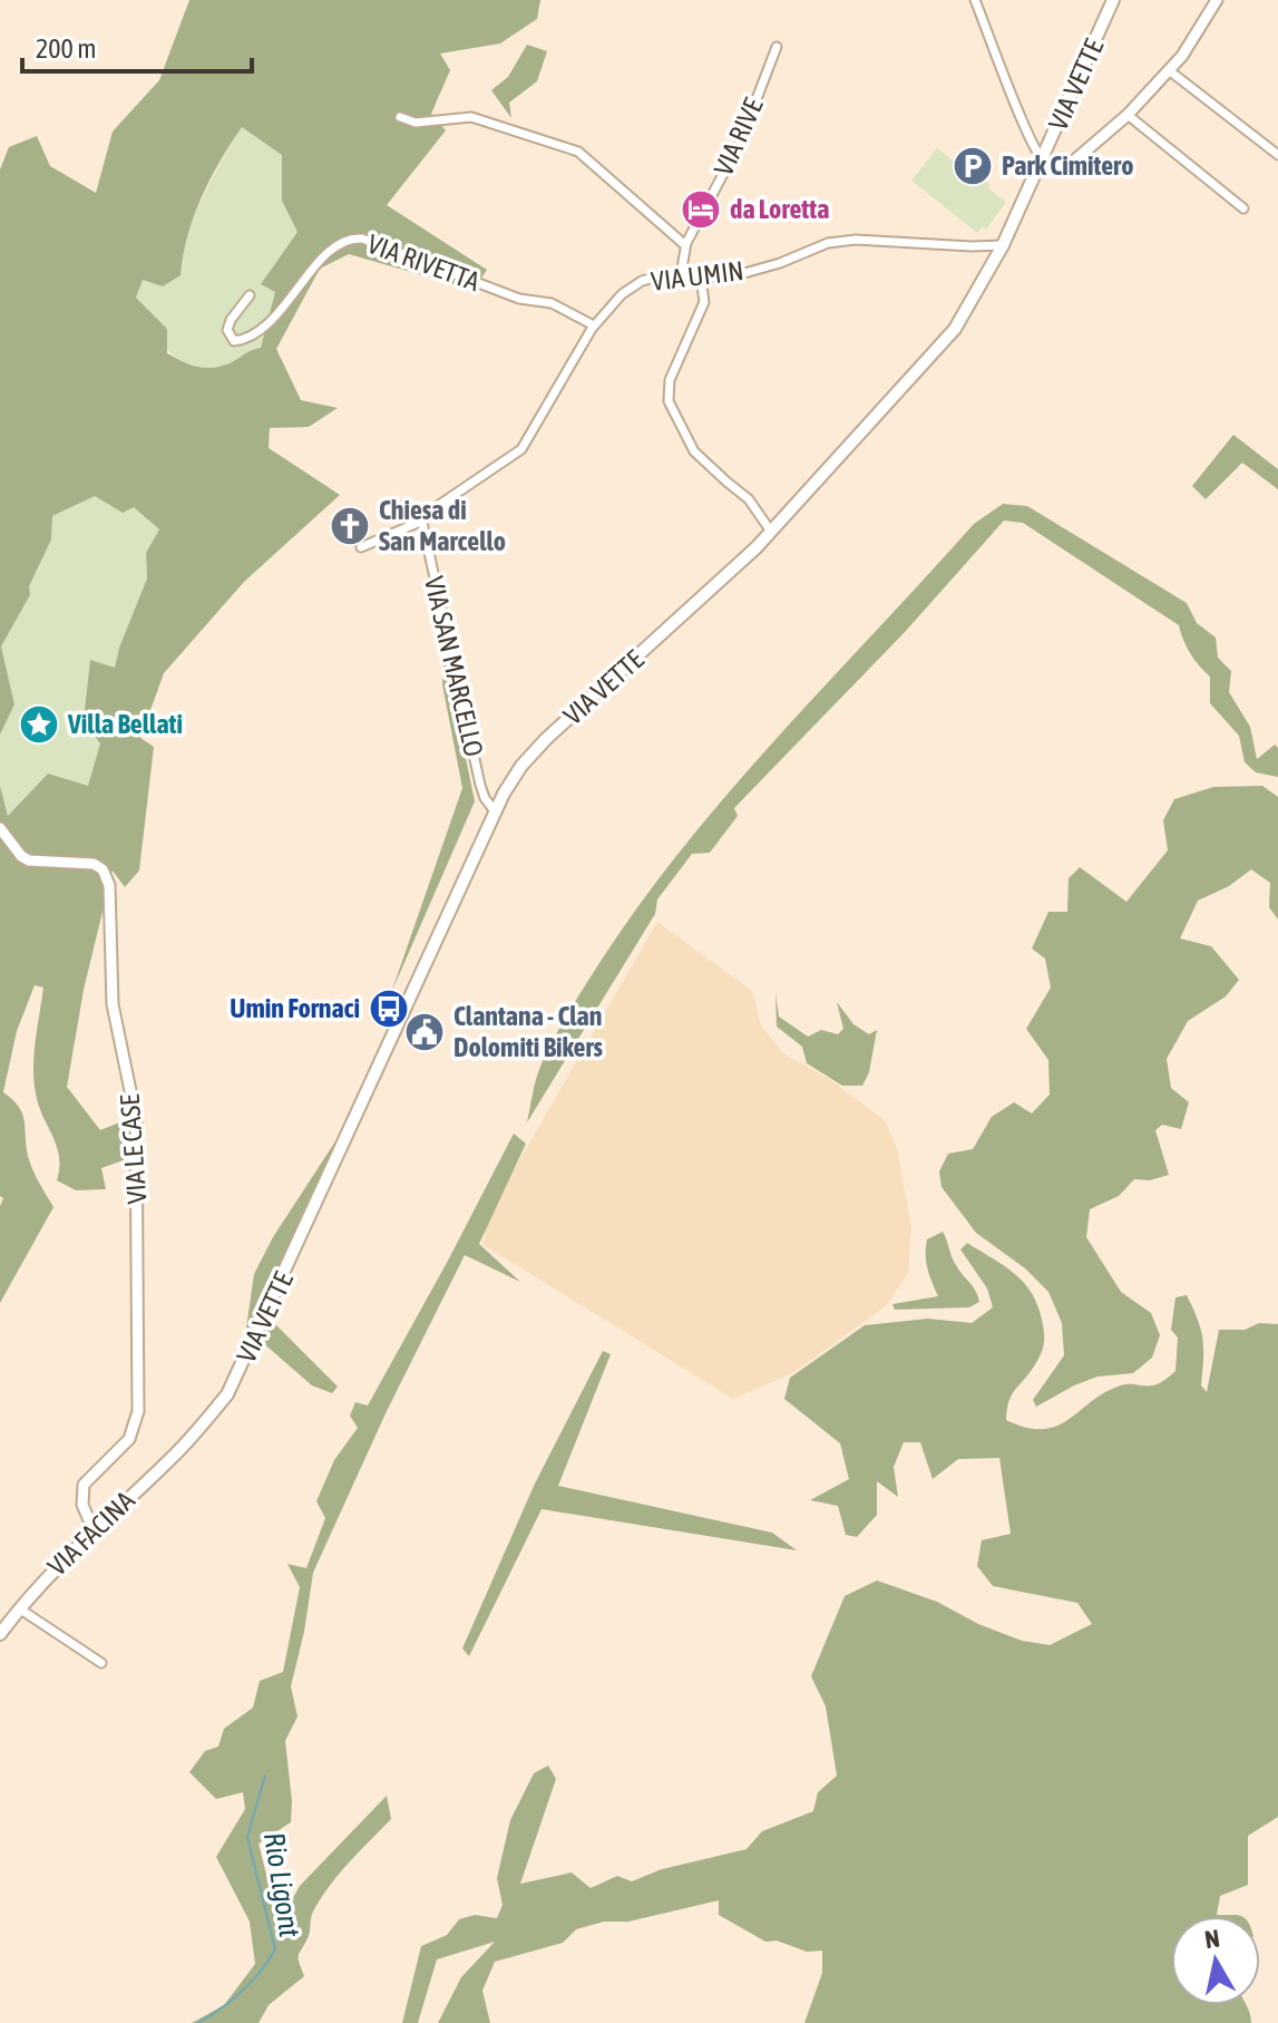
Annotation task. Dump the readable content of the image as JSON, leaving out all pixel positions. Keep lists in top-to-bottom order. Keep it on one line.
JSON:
{"streets":{"main road":["VIA VETTE","VIA FACINA"],"street":["VIA RIVE","VIA RIVETTA","VIA UMIN","VIA SAN MARCELLO","VIA LE CASE"]},"crossings":[["VIA VETTE","VIA UMIN"],["VIA VETTE","VIA SAN MARCELLO"],["VIA VETTE","VIA FACINA"],["VIA RIVE","VIA UMIN"],["VIA RIVETTA","VIA UMIN"],["VIA UMIN","VIA SAN MARCELLO"],["VIA LE CASE","VIA FACINA"]],"water":["Rio Ligont"],"places":{"parking":["Park Cimitero"],"hotel":["da Loretta"],"church":["Chiesa di San Marcello"],"place":["Villa Bellati"],"bus stop":["Umin Fornaci"],"public building":["Clantana - Clan Dolomiti Bikers"]},"scale_bar":"200 m","north":"top"}
